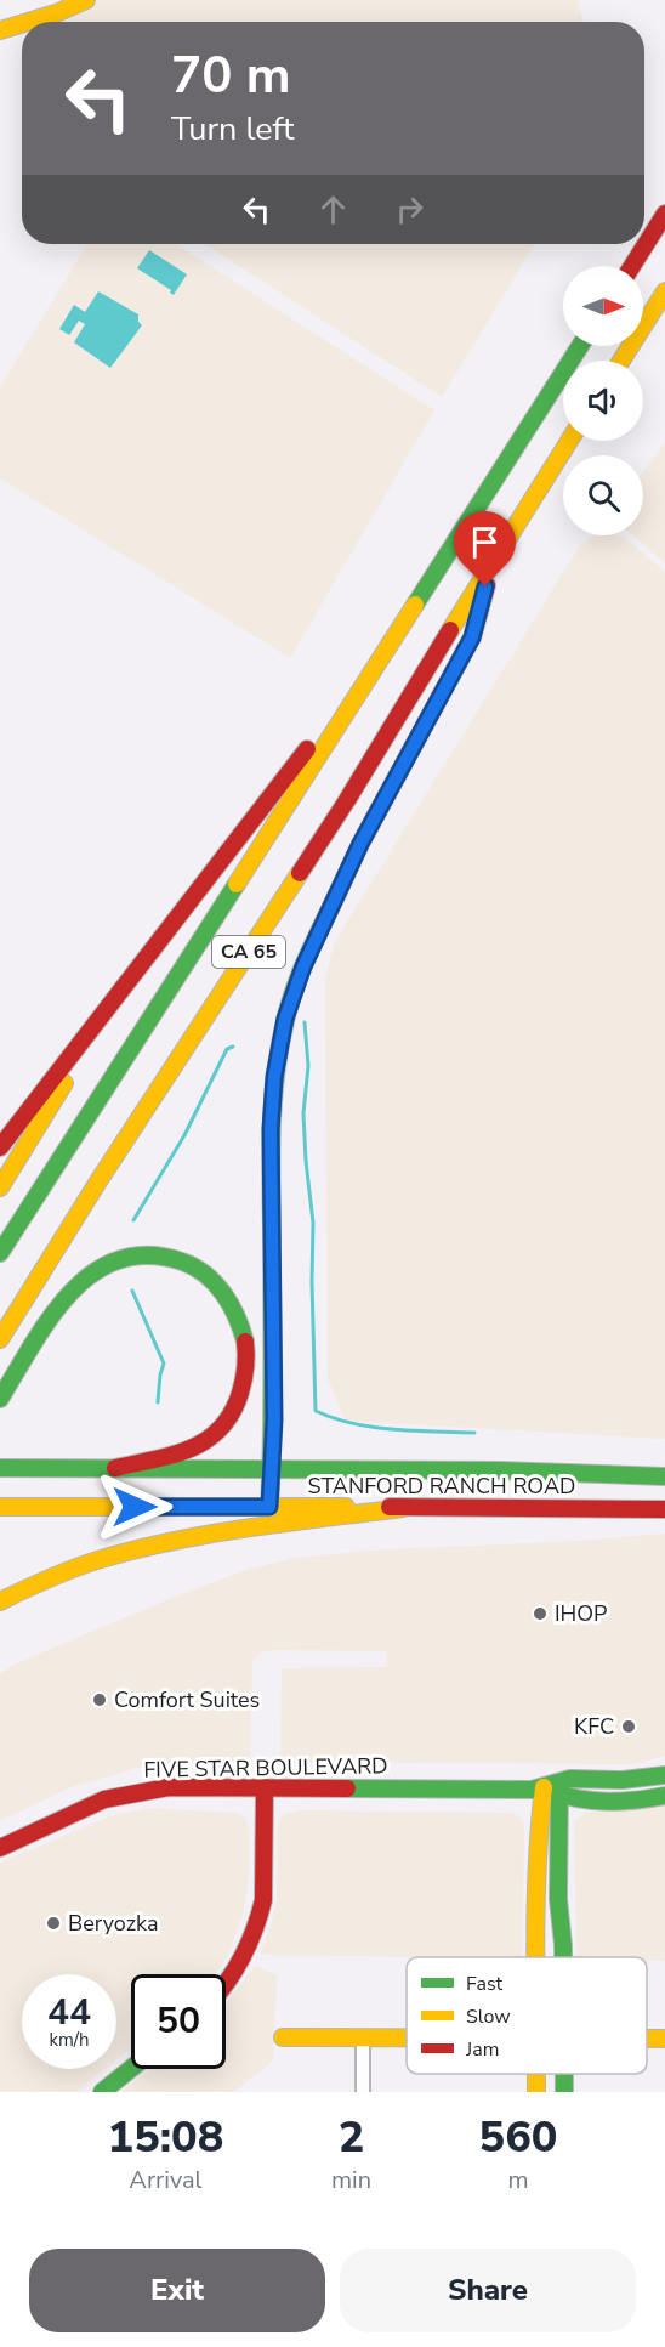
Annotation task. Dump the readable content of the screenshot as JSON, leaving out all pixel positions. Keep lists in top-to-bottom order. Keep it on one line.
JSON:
{"streets":{"main road":["CA 65","STANFORD RANCH ROAD","FIVE STAR BOULEVARD"]},"places":["IHOP","Comfort Suites","KFC","Beryozka"],"legend":["Fast","Slow","Jam"],"north":"right","page":{"turn":["70 m","Turn left"],"speed":"44 km/h","limit":"50","eta":["15:08","Arrival","2","min","560","m"],"buttons":["Exit","Share"]}}
